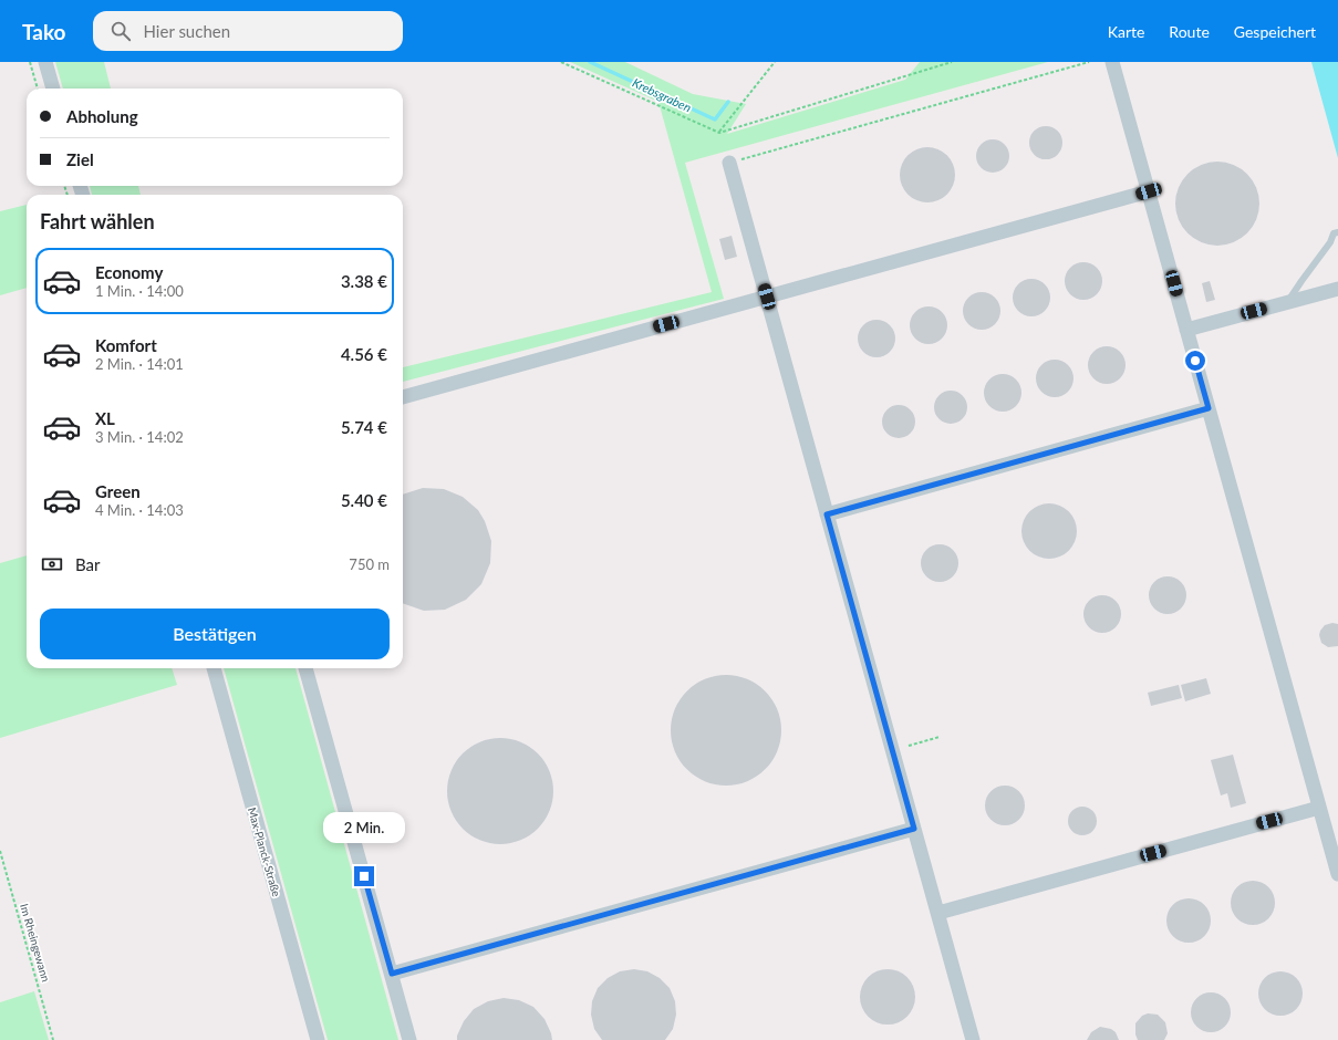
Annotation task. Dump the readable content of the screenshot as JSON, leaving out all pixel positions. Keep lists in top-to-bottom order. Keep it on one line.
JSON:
{"streets":{"street":["Max-Planck-Straße"],"path":["Im Rheingewann"]},"water":["Krebsgraben"],"page":{"header":"Tako","search":"Hier suchen","nav":["Karte","Route","Gespeichert"],"banner":["Abholung","Ziel"],"heading":"Fahrt wählen","list":[{"name":"Economy","note":"1 Min. · 14:00","value":"3.38 €"},{"name":"Komfort","note":"2 Min. · 14:01","value":"4.56 €"},{"name":"XL","note":"3 Min. · 14:02","value":"5.74 €"},{"name":"Green","note":"4 Min. · 14:03","value":"5.40 €"}],"pay":["Bar","750 m"],"buttons":"Bestätigen","bubble":"2 Min."}}
